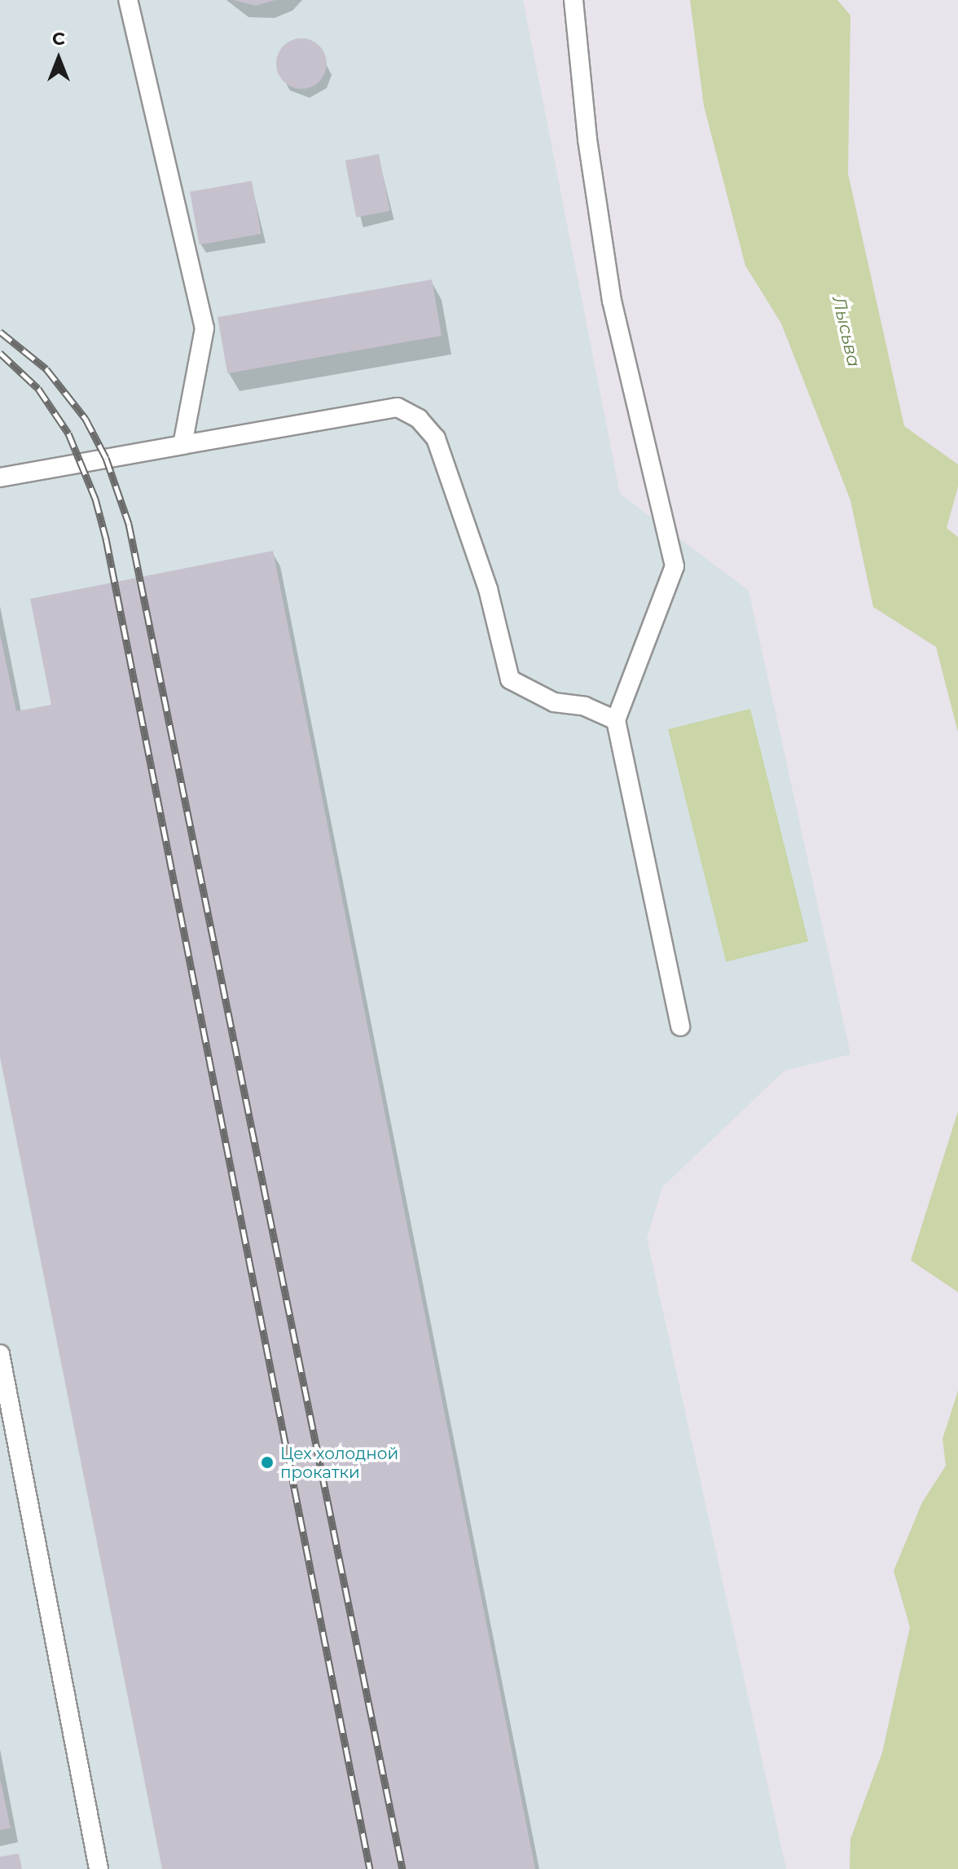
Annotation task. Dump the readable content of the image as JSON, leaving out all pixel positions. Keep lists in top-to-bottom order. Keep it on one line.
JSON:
{"water":["Лысьва"],"places":["Цех холодной прокатки"],"north":"top"}
